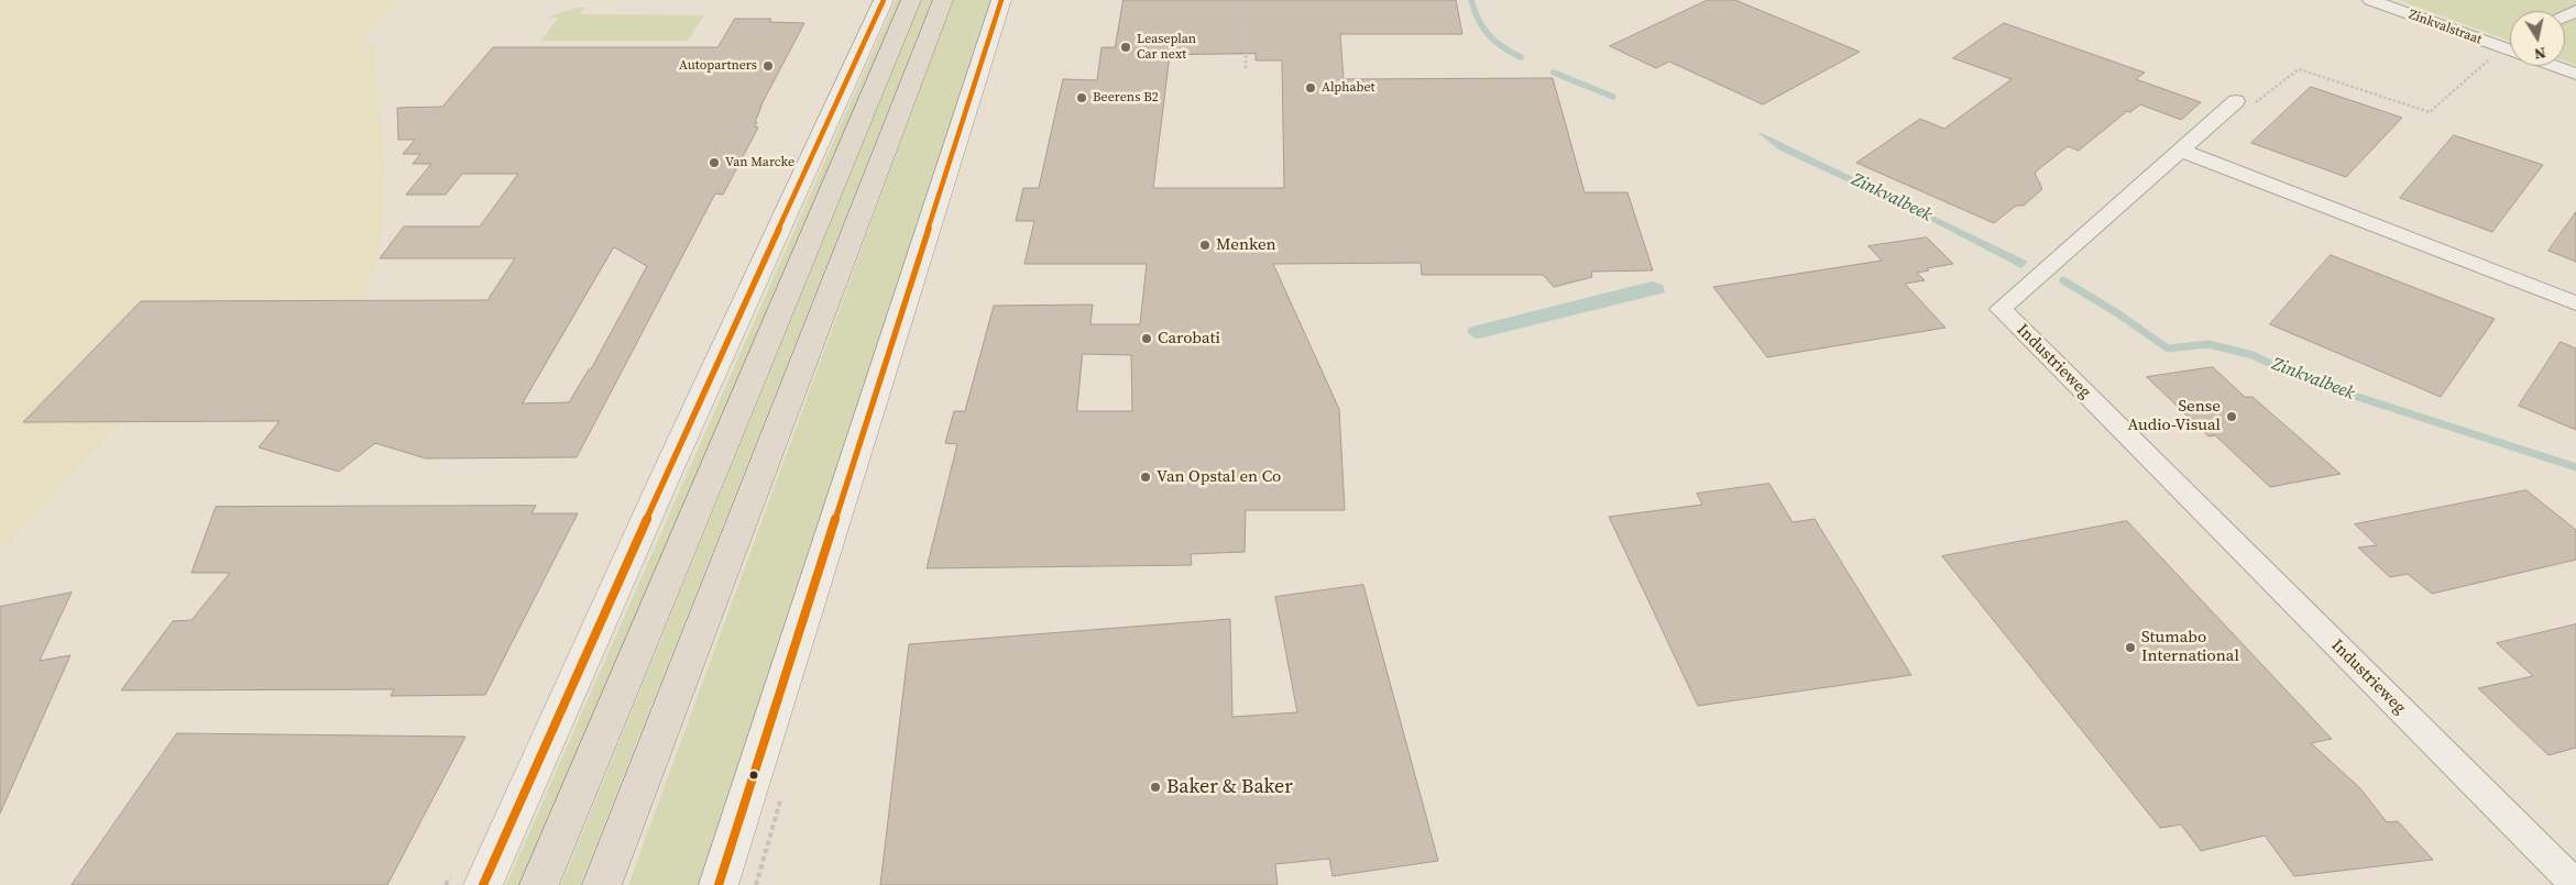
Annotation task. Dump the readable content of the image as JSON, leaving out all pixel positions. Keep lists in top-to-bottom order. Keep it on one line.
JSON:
{"streets":{"street":["Zinkvalstraat","Industrieweg"]},"water":["Zinkvalbeek"],"places":["Leaseplan Car next","Autopartners","Alphabet","Beerens B2","Van Marcke","Menken","Carobati","Sense Audio-Visual","Van Opstal en Co","Stumabo International","Baker & Baker"],"north":"bottom"}
